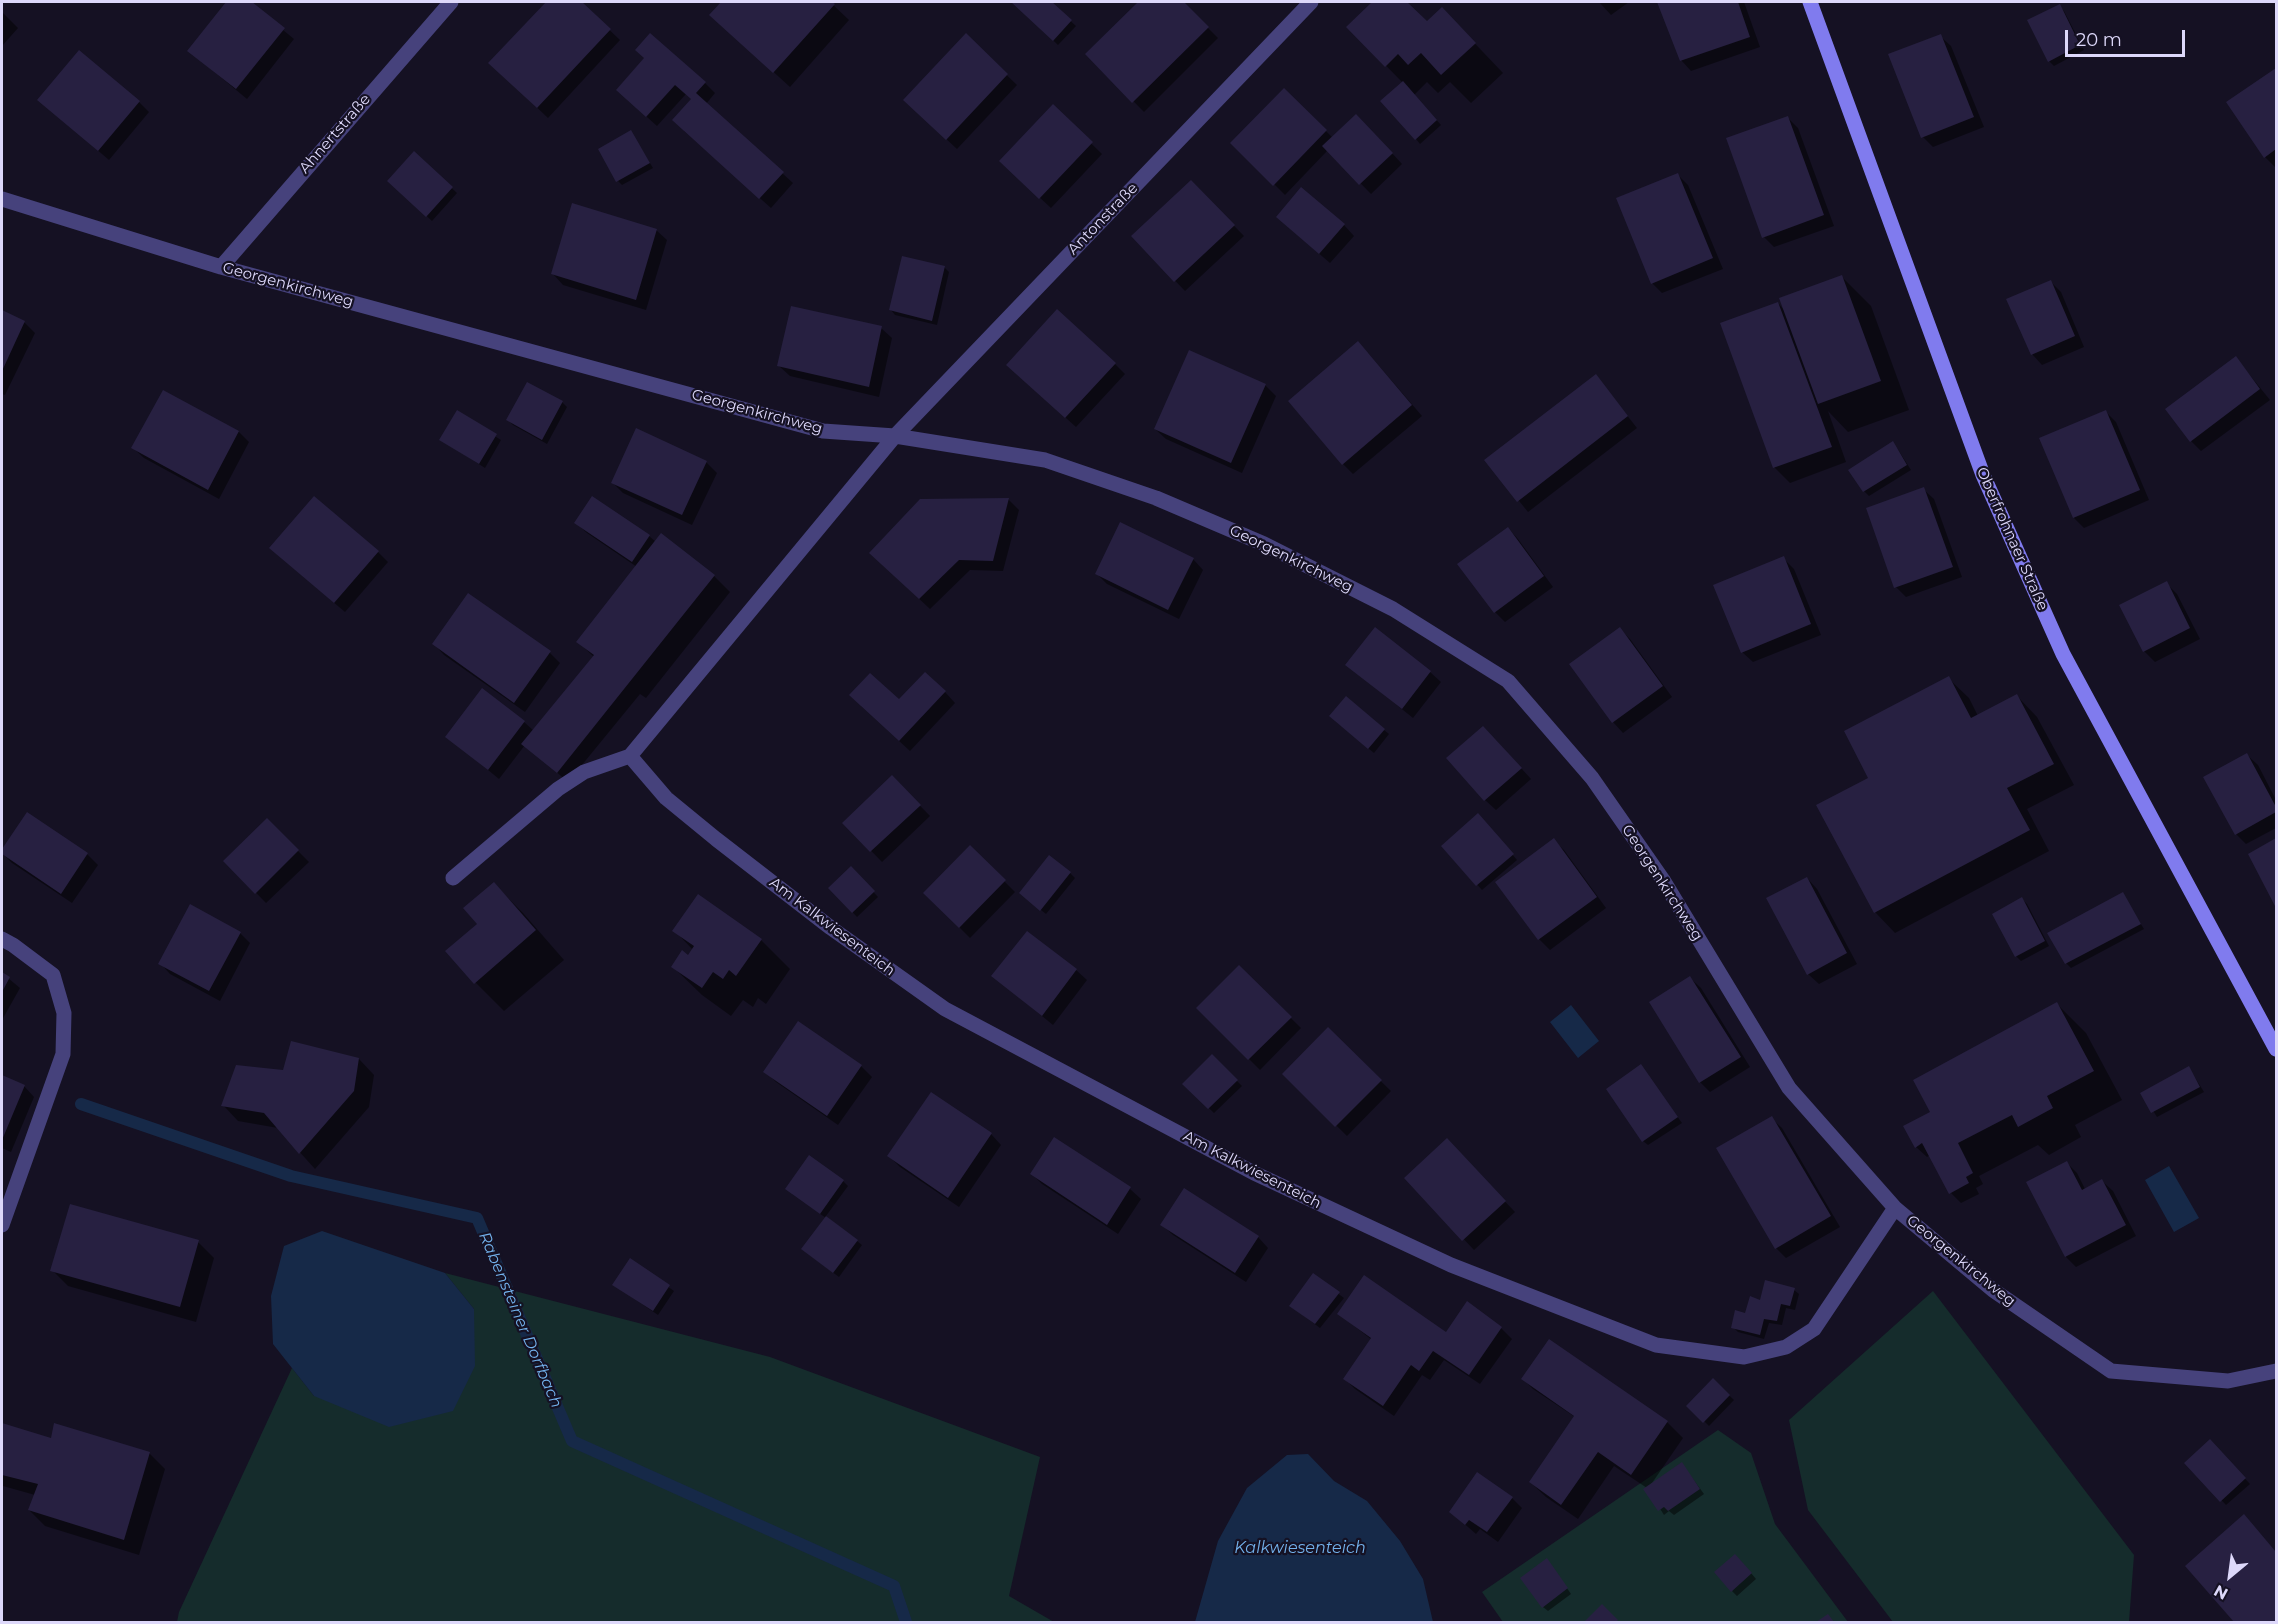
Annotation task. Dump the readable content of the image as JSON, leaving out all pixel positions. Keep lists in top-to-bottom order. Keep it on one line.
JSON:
{"streets":{"main road":["Oberfrohnaer Straße"],"street":["Ahnertstraße","Antonstraße","Georgenkirchweg","Am Kalkwiesenteich"]},"crossings":[["Ahnertstraße","Georgenkirchweg"],["Antonstraße","Georgenkirchweg"],["Georgenkirchweg","Am Kalkwiesenteich"]],"water":["Rabensteiner Dorfbach","Kalkwiesenteich"],"scale_bar":"20 m","north":"bottom left"}
